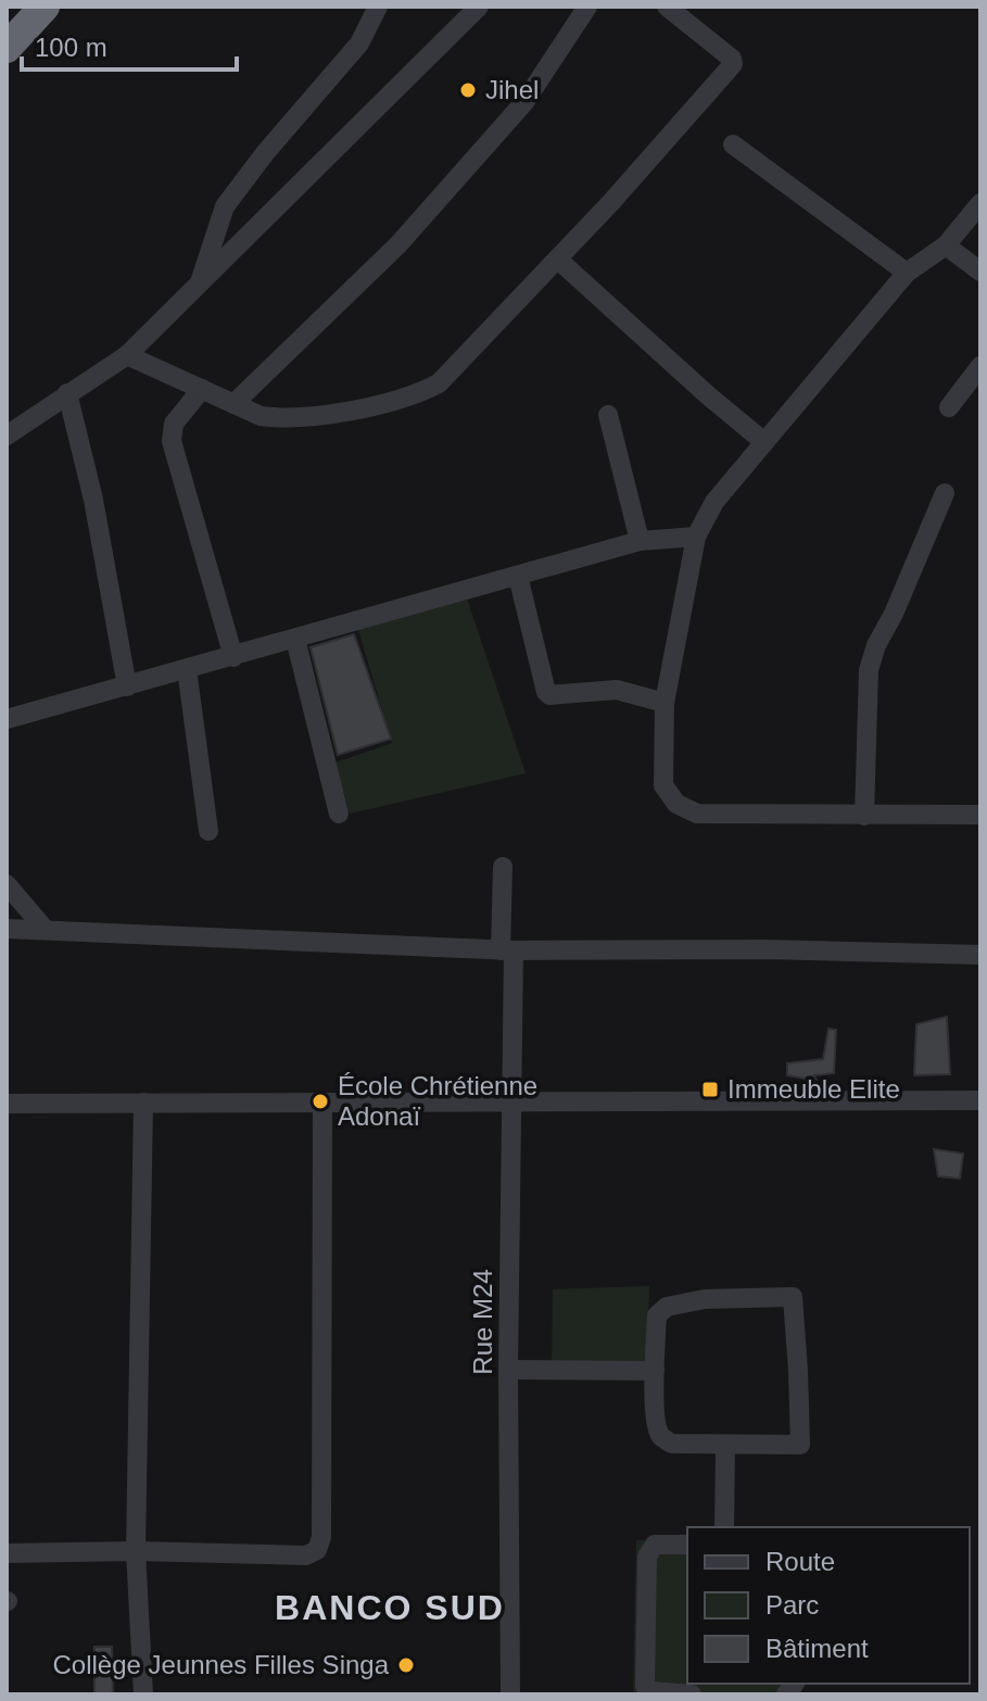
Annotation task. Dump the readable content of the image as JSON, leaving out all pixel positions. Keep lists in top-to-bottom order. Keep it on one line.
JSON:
{"streets":{"street":["Rue M24"]},"districts":["BANCO SUD"],"places":{"other":["Jihel","École Chrétienne Adonaï","Collège Jeunnes Filles Singa"],"transit":["Immeuble Elite"]},"legend":["Route","Parc","Bâtiment"],"scale_bar":"100 m"}
